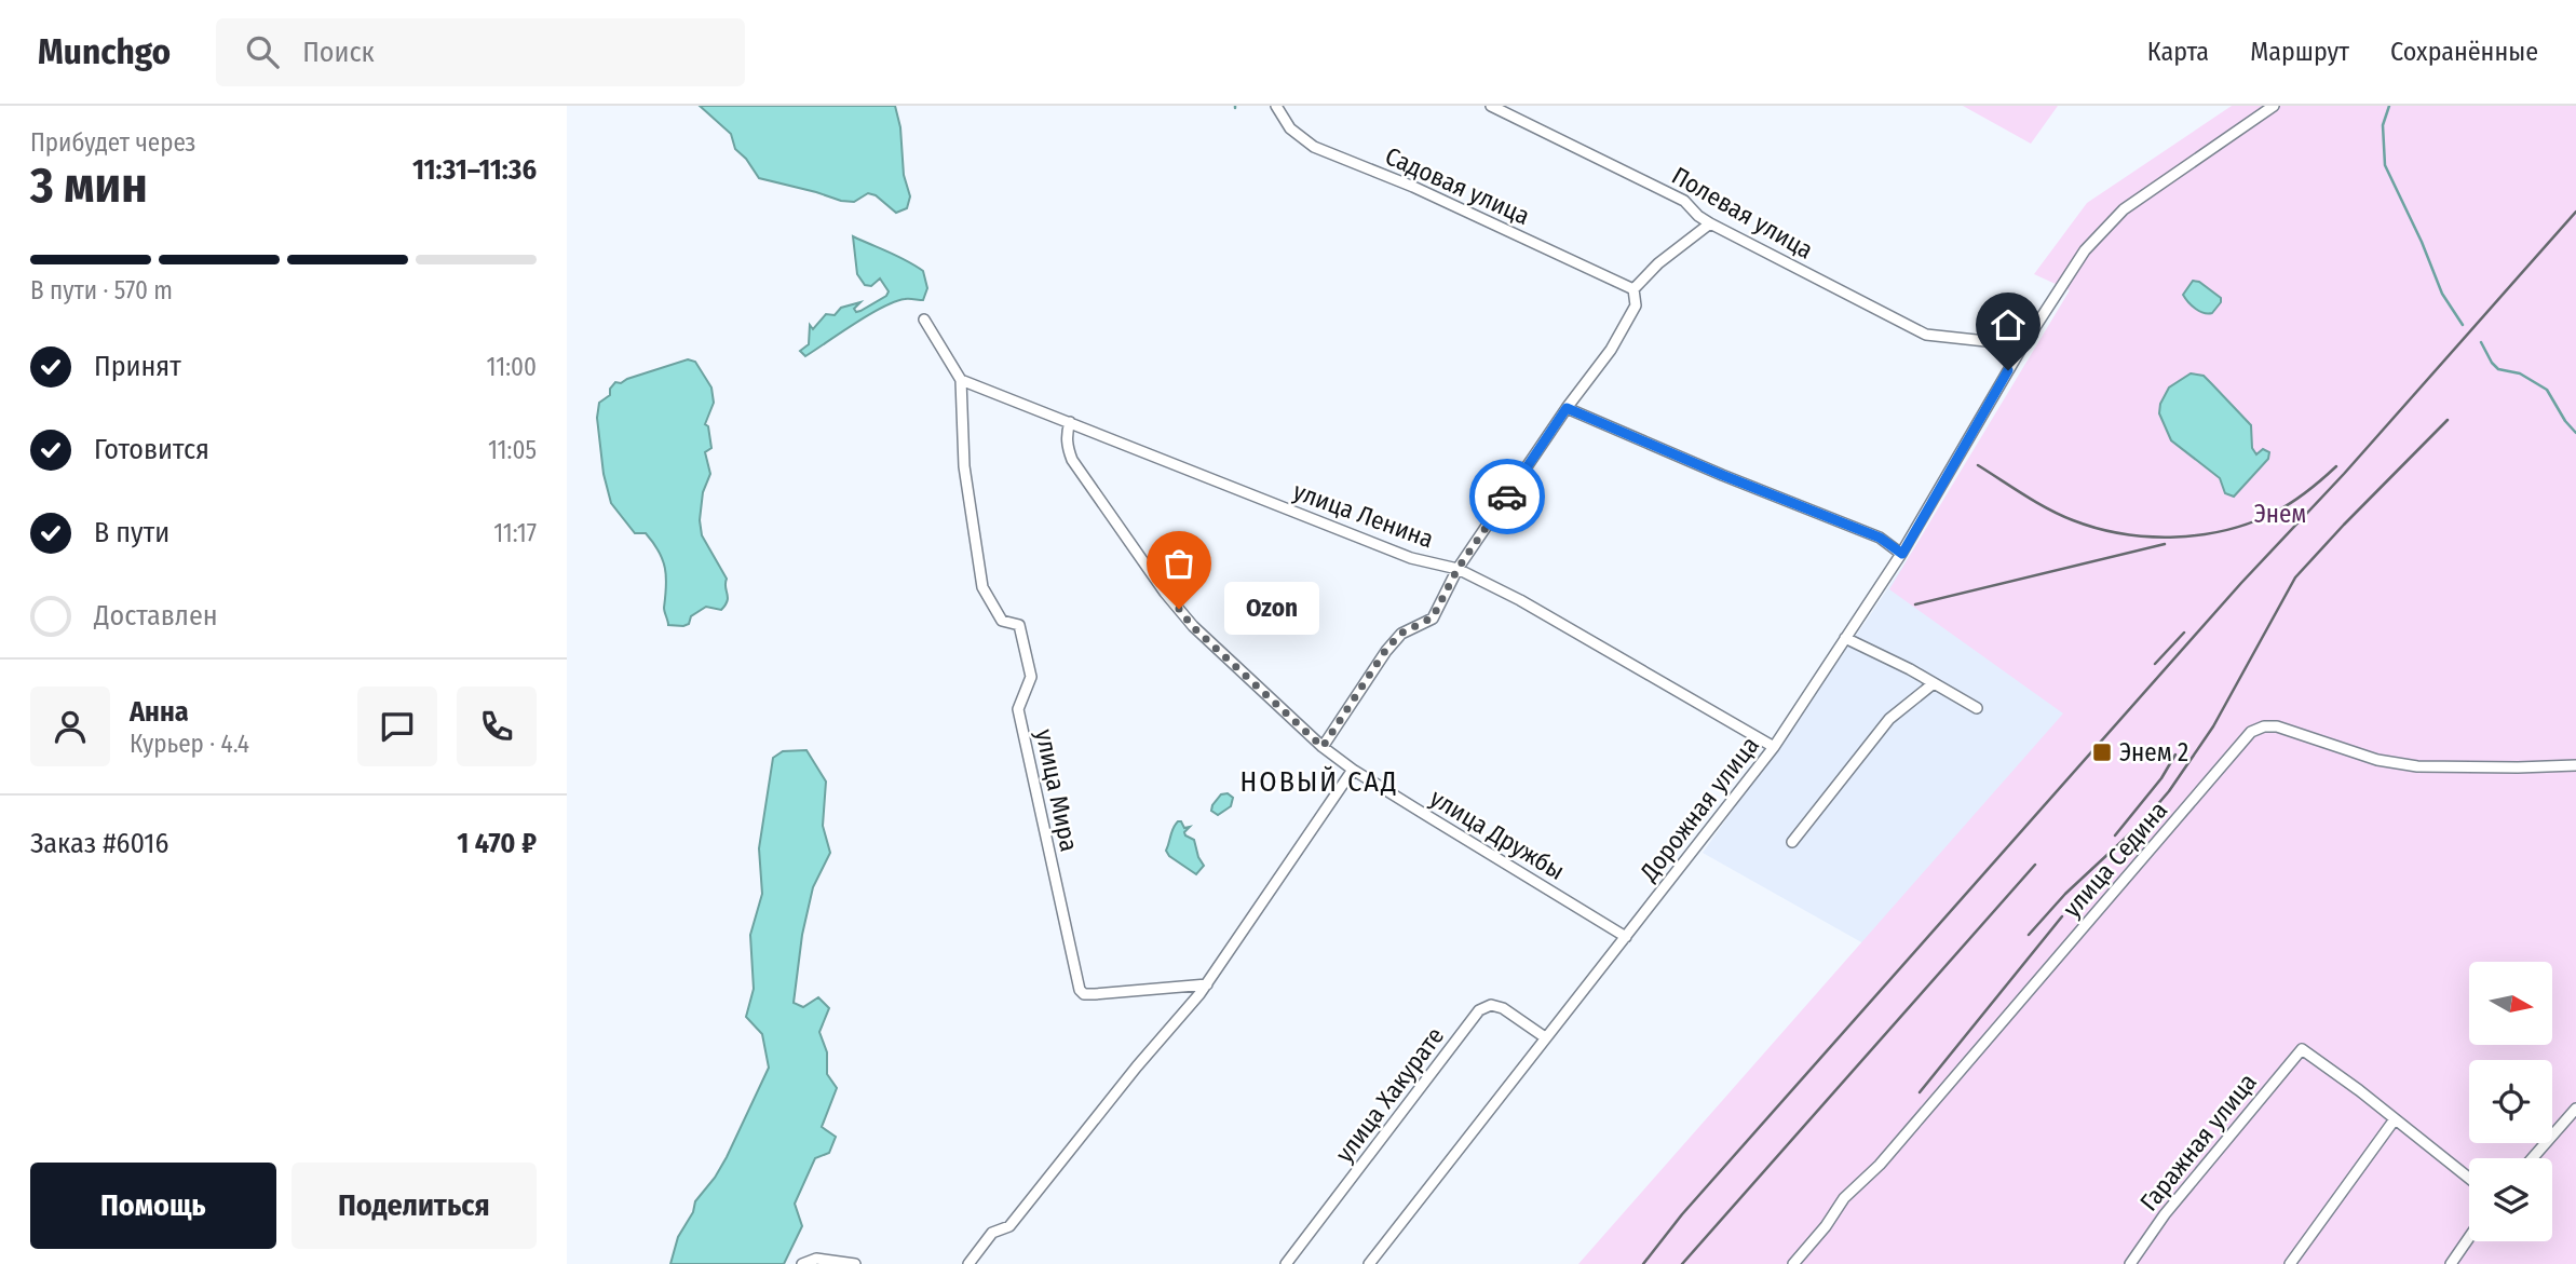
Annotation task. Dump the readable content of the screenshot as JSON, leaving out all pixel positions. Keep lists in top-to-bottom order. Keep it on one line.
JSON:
{"streets":{"street":["Садовая улица","Полевая улица","улица Ленина","улица Мира","Дорожная улица","улица Дружбы","улица Седина","улица Хакурате","Гаражная улица"]},"crossings":[["Полевая улица","Дорожная улица"],["улица Ленина","улица Мира"],["улица Ленина","Дорожная улица"],["улица Ленина","улица Дружбы"],["Дорожная улица","улица Дружбы"],["Дорожная улица","улица Хакурате"]],"districts":["НОВЫЙ САД"],"parks":["Энем"],"places":{"other":["Ozon"],"transit":["Энем 2"]},"north":"right","page":{"header":"Munchgo","search":"Поиск","nav":["Карта","Маршрут","Сохранённые"],"heading":["3 мин","Прибудет через","11:31–11:36"],"panel":["Анна","Курьер · 4.4","Заказ #6016","1 470 ₽"],"bar":"В пути · 570 m","list":[["Принят","11:00"],["Готовится","11:05"],["В пути","11:17"],"Доставлен"],"bubble":"Ozon","buttons":["Помощь","Поделиться"]}}
